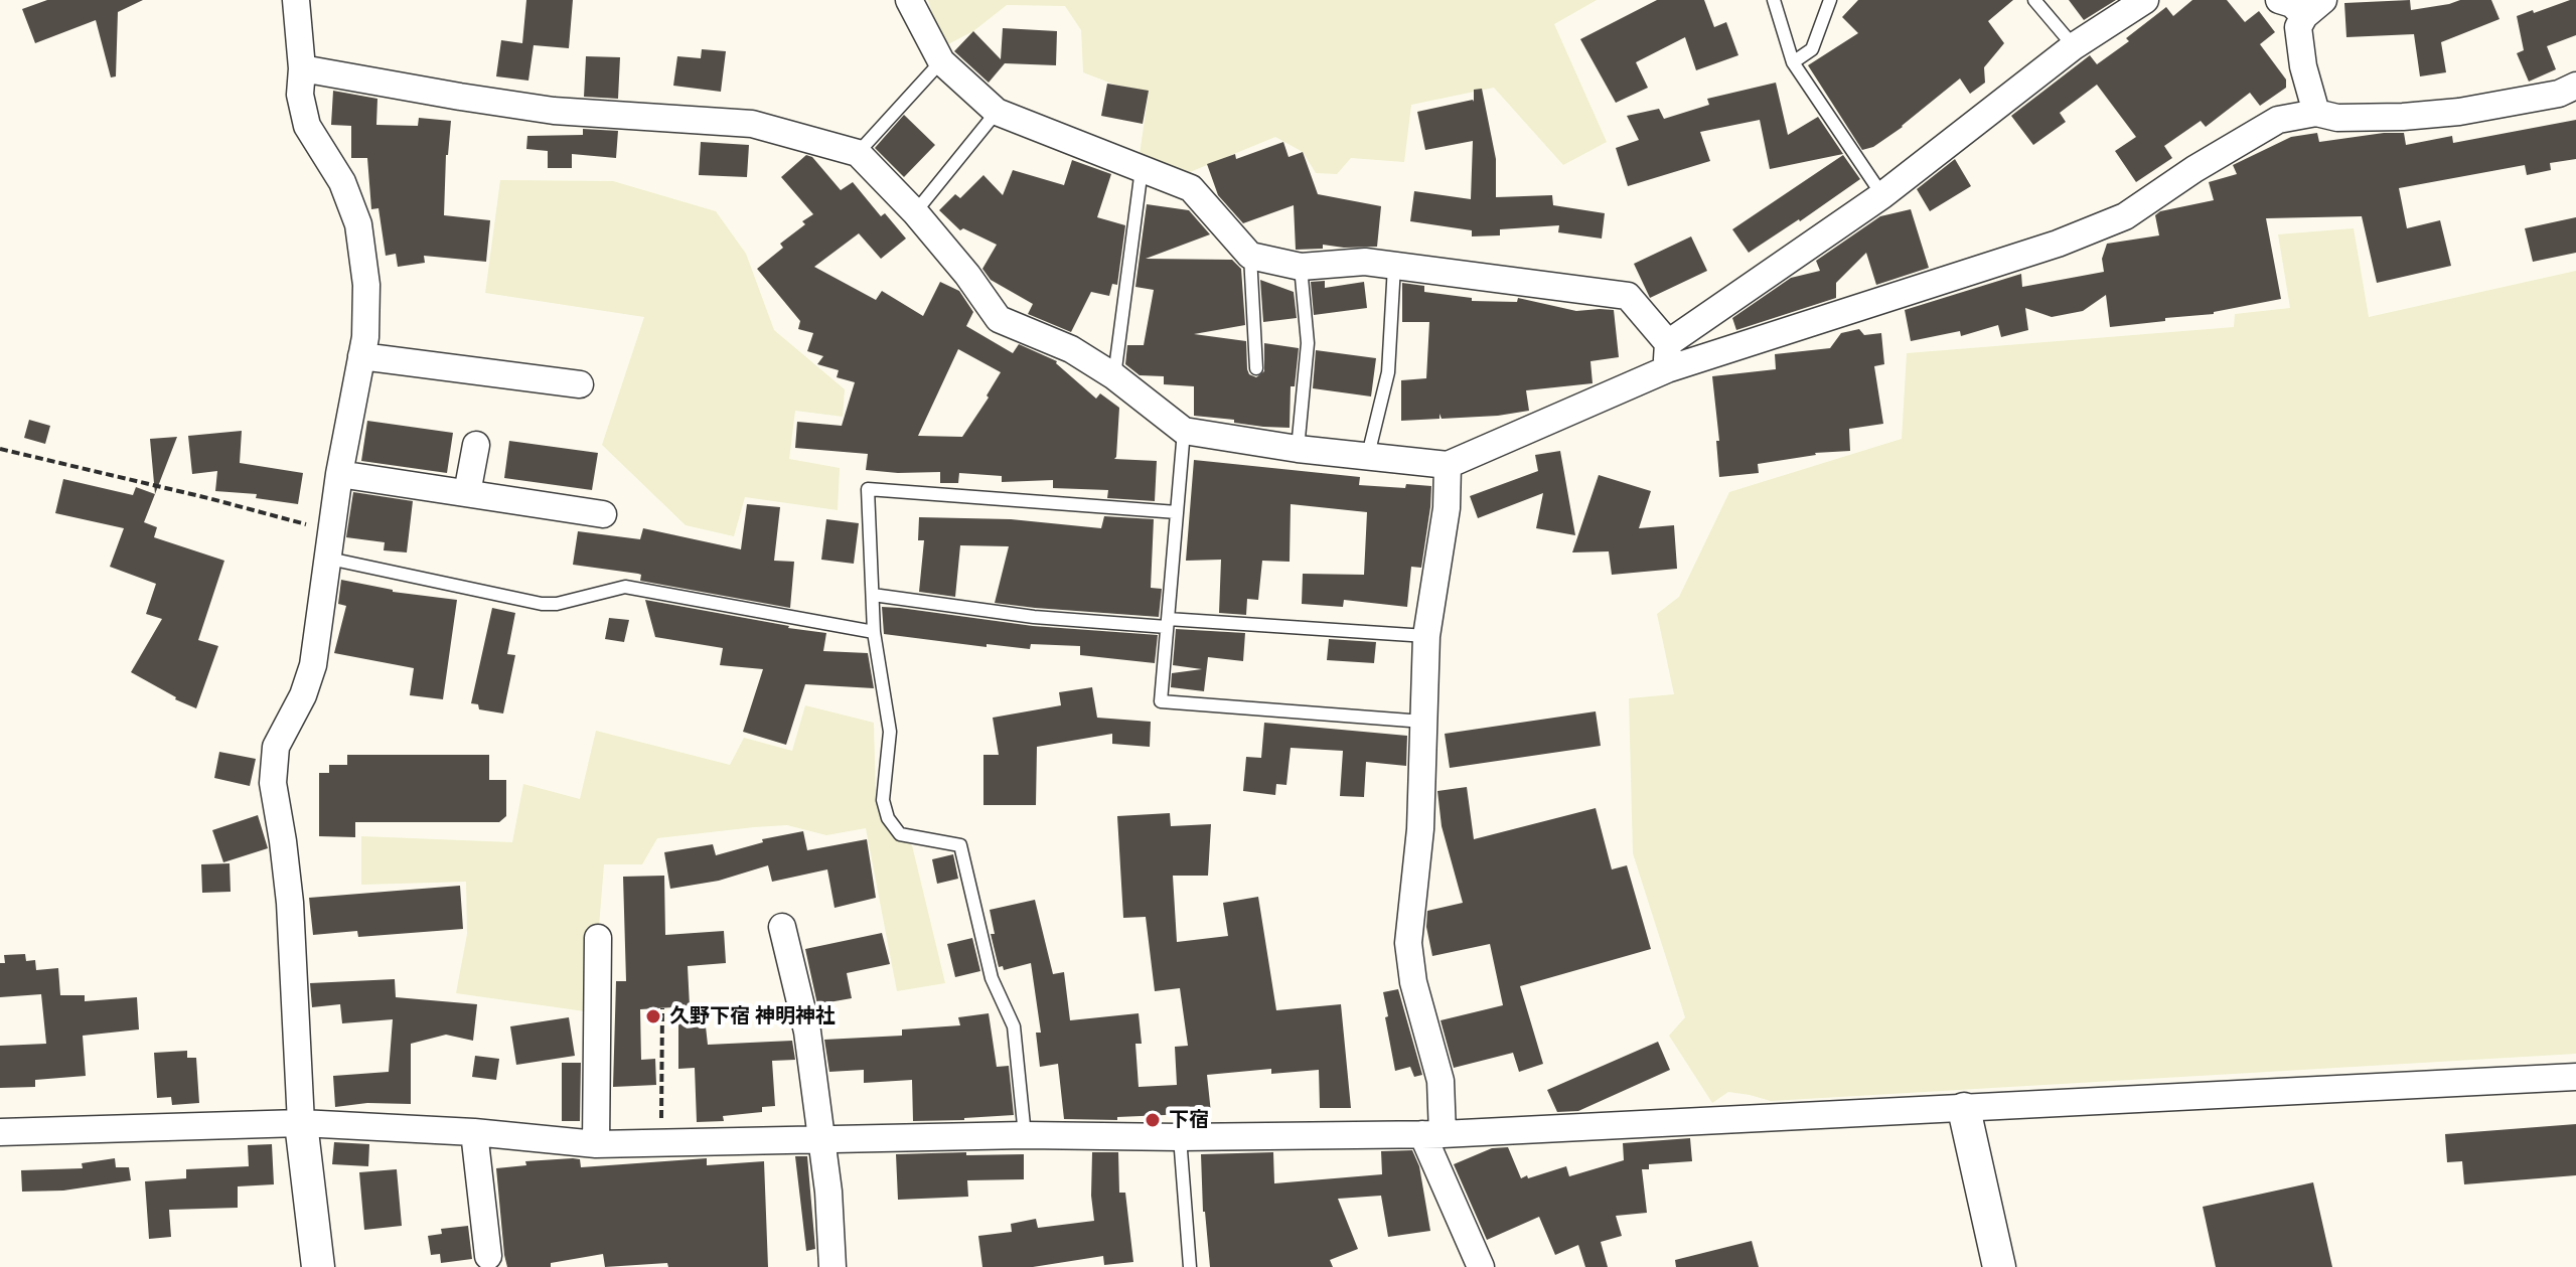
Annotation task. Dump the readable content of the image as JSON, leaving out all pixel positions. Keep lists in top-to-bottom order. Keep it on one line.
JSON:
{"places":["久野下宿 神明神社","下宿"]}
